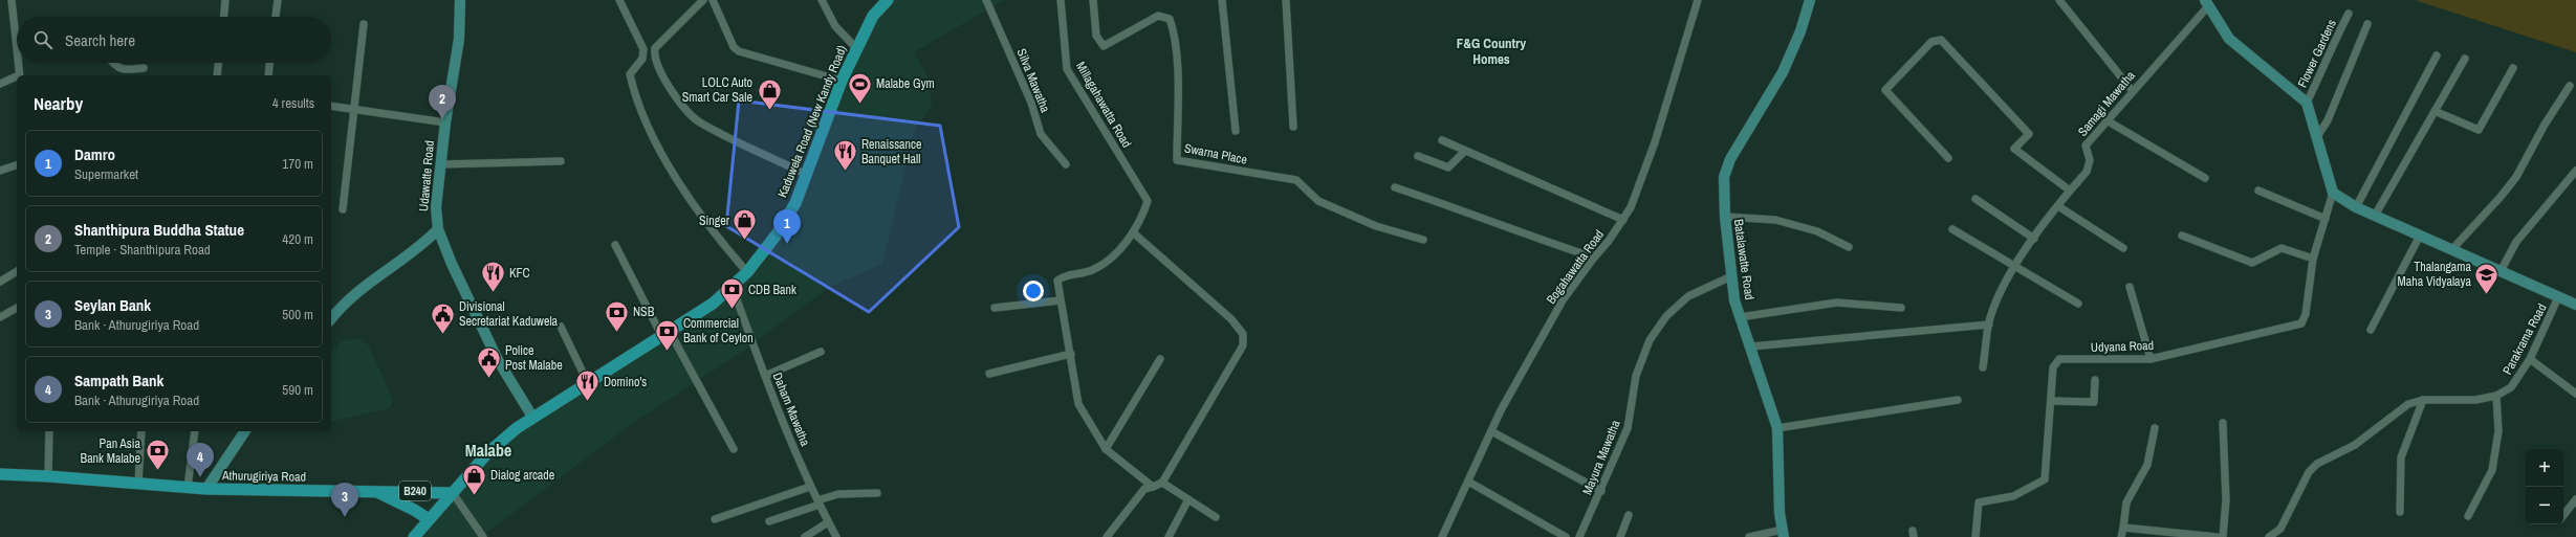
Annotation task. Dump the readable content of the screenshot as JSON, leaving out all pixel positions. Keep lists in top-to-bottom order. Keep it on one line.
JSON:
{"streets":{"main road":["Kaduwela Road (New Kandy Road)","Athurugiriya Road","B240"],"street":["Flower Gardens","Silva Mawatha","Samagi Mawatha","Millagahawatta Road","Swarna Place","Udawatte Road","Batalawatte Road","Bogahawatta Road","Parakrama Road","Udyana Road","Daham Mawatha","Mayura Mawatha"]},"crossings":[["Kaduwela Road (New Kandy Road)","Udawatte Road"],["Kaduwela Road (New Kandy Road)","Daham Mawatha"],["Kaduwela Road (New Kandy Road)","Athurugiriya Road"],["Batalawatte Road","Mayura Mawatha"]],"districts":["F&G Country Homes","Malabe"],"places":{"sports":["Malabe Gym"],"shop":["LOLC Auto Smart Car Sale","Singer","Dialog arcade"],"restaurant":["Renaissance Banquet Hall","KFC","Domino's"],"school or university":["Thalangama Maha Vidyalaya"],"bank":["CDB Bank","NSB","Commercial Bank of Ceylon","Pan Asia Bank Malabe"],"public building":["Divisional Secretariat Kaduwela","Police Post Malabe"]},"page":{"search":"Search here","heading":["Nearby","4 results"],"pins":["2","1","4","3"],"list":[{"mark":"1","name":"Damro","note":"Supermarket","value":"170 m"},{"mark":"2","name":"Shanthipura Buddha Statue","note":"Temple · Shanthipura Road","value":"420 m"},{"mark":"3","name":"Seylan Bank","note":"Bank · Athurugiriya Road","value":"500 m"},{"mark":"4","name":"Sampath Bank","note":"Bank · Athurugiriya Road","value":"590 m"}],"map_buttons":["+","−"]}}
